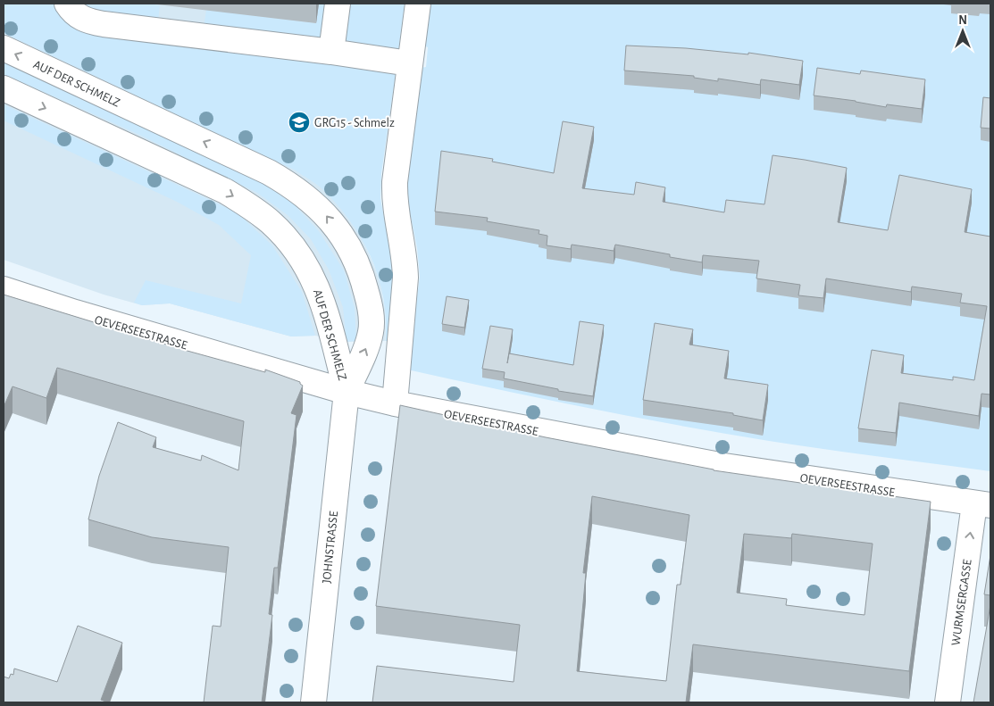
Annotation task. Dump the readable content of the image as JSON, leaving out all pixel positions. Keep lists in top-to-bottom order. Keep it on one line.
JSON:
{"streets":{"main road":["AUF DER SCHMELZ","OEVERSEESTRASSE","JOHNSTRASSE","WURMSERGASSE"]},"crossings":[["AUF DER SCHMELZ","OEVERSEESTRASSE"],["AUF DER SCHMELZ","JOHNSTRASSE"],["OEVERSEESTRASSE","JOHNSTRASSE"],["OEVERSEESTRASSE","WURMSERGASSE"]],"one_way":["WURMSERGASSE"],"places":{"school or university":["GRG15 - Schmelz"]},"north":"top"}
